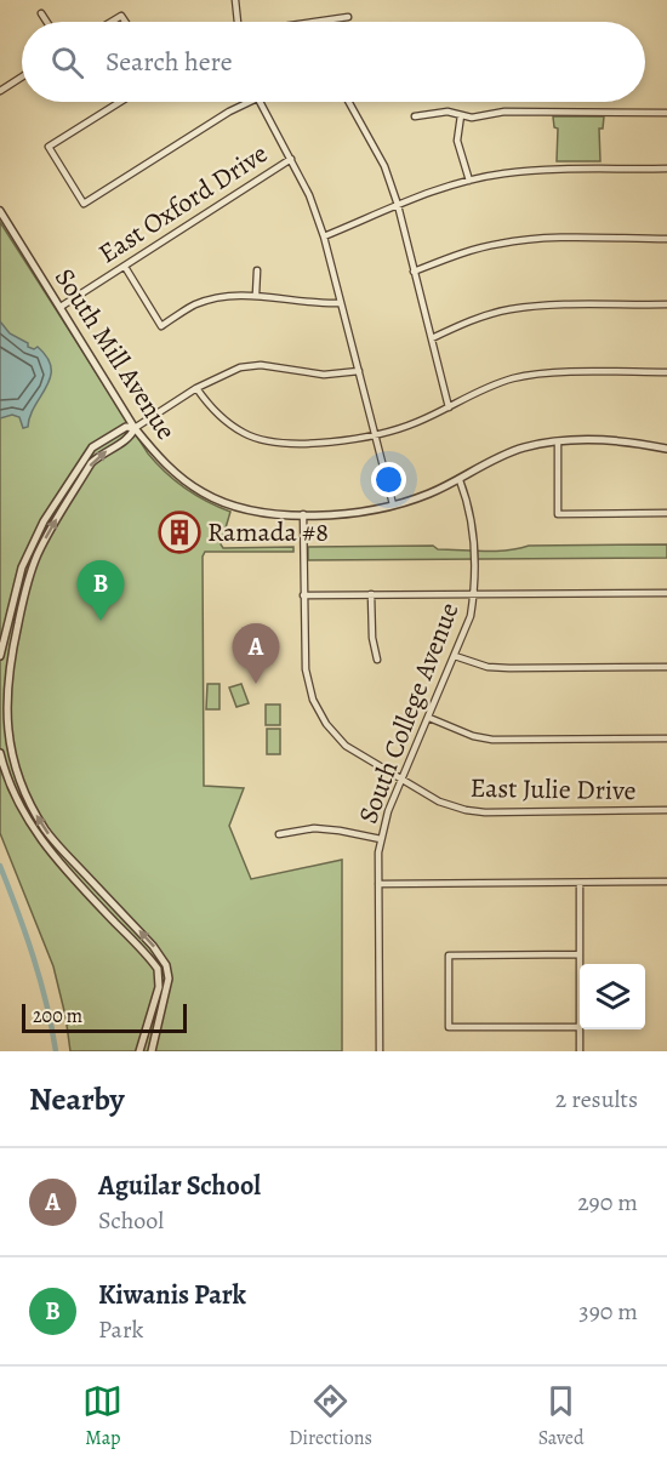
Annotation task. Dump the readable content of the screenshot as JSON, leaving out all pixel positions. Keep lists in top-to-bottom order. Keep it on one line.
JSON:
{"streets":{"street":["East Oxford Drive","South Mill Avenue","South College Avenue","East Julie Drive"]},"crossings":[["East Oxford Drive","South Mill Avenue"],["South Mill Avenue","South College Avenue"],["South Mill Avenue","East Julie Drive"],["South College Avenue","East Julie Drive"]],"places":{"building":["Ramada #8"]},"scale_bar":"200 m","page":{"search":"Search here","pins":["B","A"],"scale":"200 m","heading":["Nearby","2 results"],"list":[{"mark":"A","name":"Aguilar School","note":"School","value":"290 m"},{"mark":"B","name":"Kiwanis Park","note":"Park","value":"390 m"}],"nav":["Map","Directions","Saved"]}}
